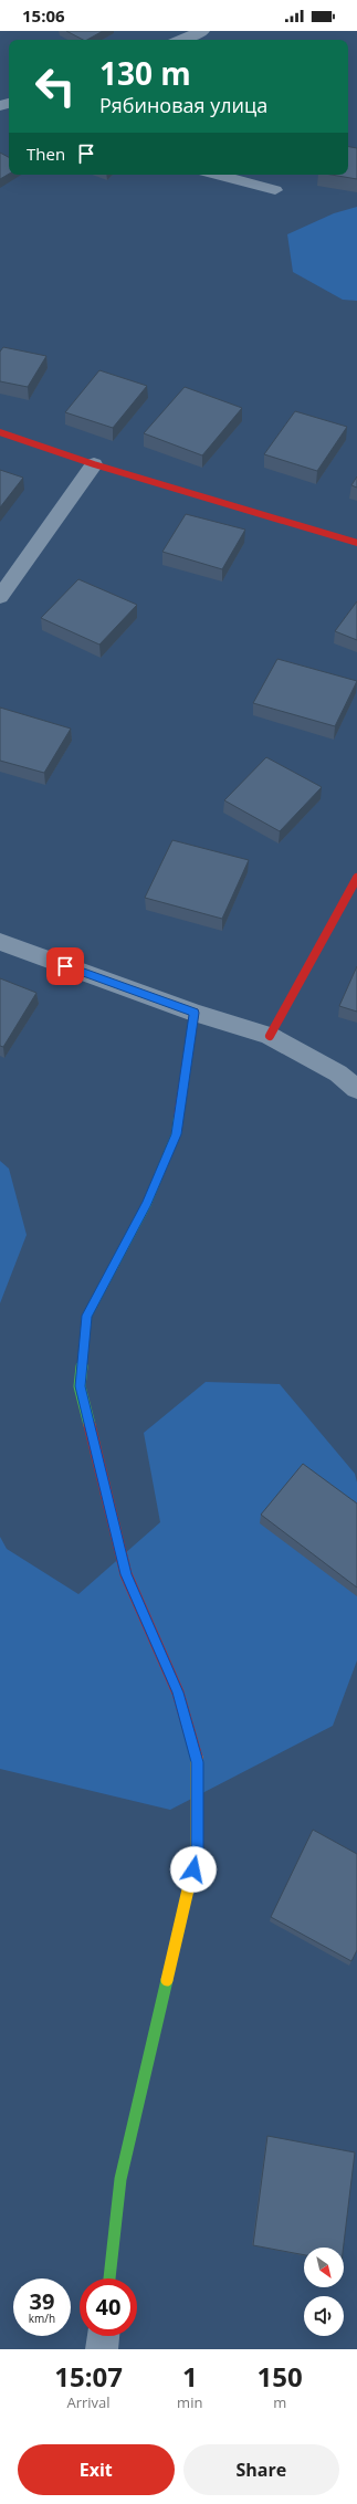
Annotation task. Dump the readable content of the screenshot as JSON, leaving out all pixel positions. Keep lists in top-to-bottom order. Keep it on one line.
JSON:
{"north":"bottom right","page":{"status":"15:06","turn":["130 m","Рябиновая улица"],"then":"Then","speed":"39 km/h","limit":"40","eta":["15:07","Arrival","1","min","150","m"],"buttons":["Exit","Share"]}}
